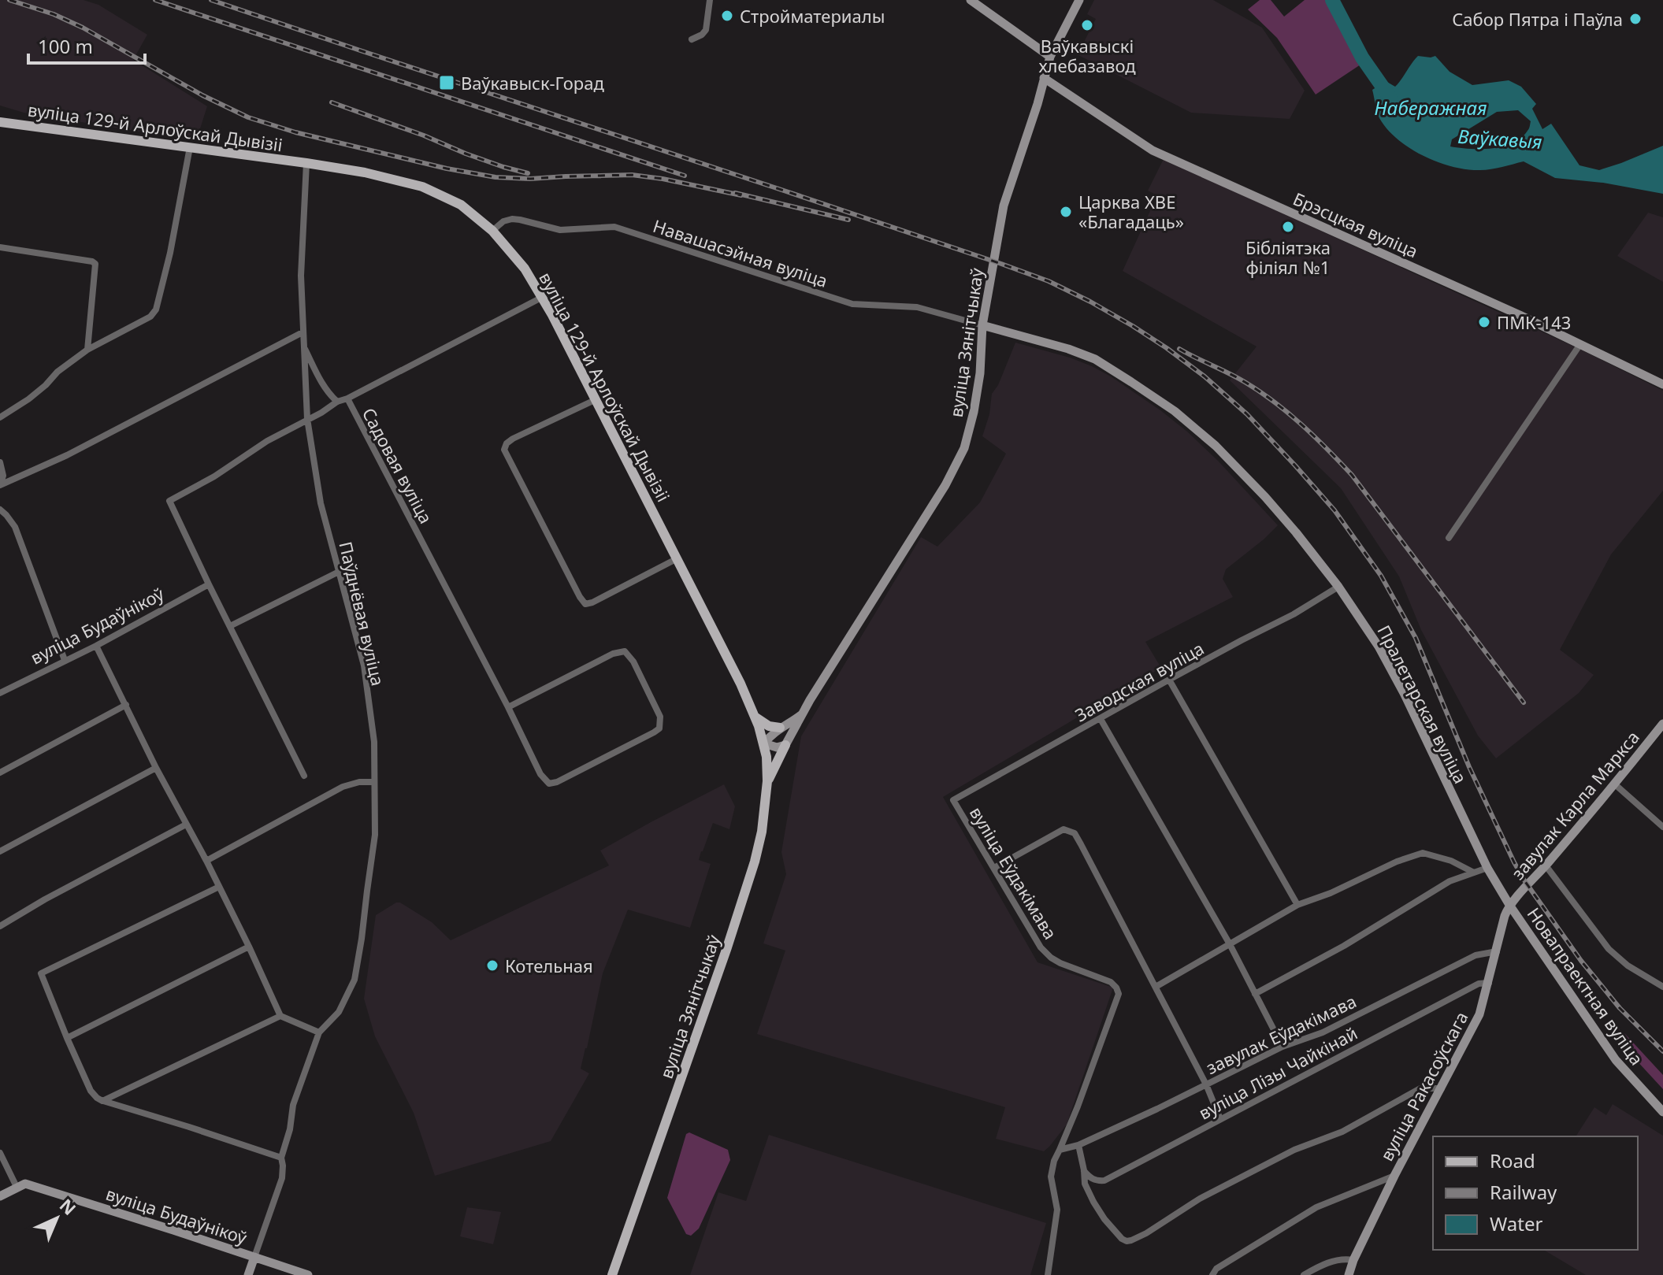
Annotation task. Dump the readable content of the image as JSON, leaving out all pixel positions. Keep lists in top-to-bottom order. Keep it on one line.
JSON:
{"streets":{"main road":["вуліца 129-й Арлоўскай Дывізіі","вуліца Зянітчыкаў"],"street":["Брэсцкая вуліца","Навашасэйная вуліца","Садовая вуліца","Паўднёвая вуліца","вуліца Будаўнікоў","Заводская вуліца","Пралетарская вуліца","завулак Карла Маркса","вуліца Еўдакімава","Новапраектная вуліца","завулак Еўдакімава","вуліца Лізы Чайкінай","вуліца Ракасоўскага"]},"crossings":[["вуліца 129-й Арлоўскай Дывізіі","Навашасэйная вуліца"],["вуліца 129-й Арлоўскай Дывізіі","вуліца Зянітчыкаў"],["вуліца 129-й Арлоўскай Дывізіі","Садовая вуліца"],["вуліца 129-й Арлоўскай Дывізіі","Паўднёвая вуліца"],["Брэсцкая вуліца","вуліца Зянітчыкаў"],["Навашасэйная вуліца","вуліца Зянітчыкаў"],["Навашасэйная вуліца","Пралетарская вуліца"],["вуліца Зянітчыкаў","Пралетарская вуліца"],["Заводская вуліца","Пралетарская вуліца"],["Заводская вуліца","вуліца Еўдакімава"],["Пралетарская вуліца","завулак Карла Маркса"],["Пралетарская вуліца","Новапраектная вуліца"],["Пралетарская вуліца","вуліца Ракасоўскага"],["завулак Карла Маркса","Новапраектная вуліца"],["завулак Карла Маркса","вуліца Ракасоўскага"],["Новапраектная вуліца","вуліца Ракасоўскага"],["завулак Еўдакімава","вуліца Ракасоўскага"],["вуліца Лізы Чайкінай","вуліца Ракасоўскага"]],"water":["Наберажная","Ваўкавыя"],"places":{"other":["Стройматериалы","Сабор Пятра і Паўла","Ваўкавыскі хлебазавод","Царква ХВЕ «Благадаць»","Бібліятэка філіял №1","ПМК-143","Котельная"],"transit":["Ваўкавыск-Горад"]},"legend":["Road","Railway","Water"],"scale_bar":"100 m","north":"top right"}
